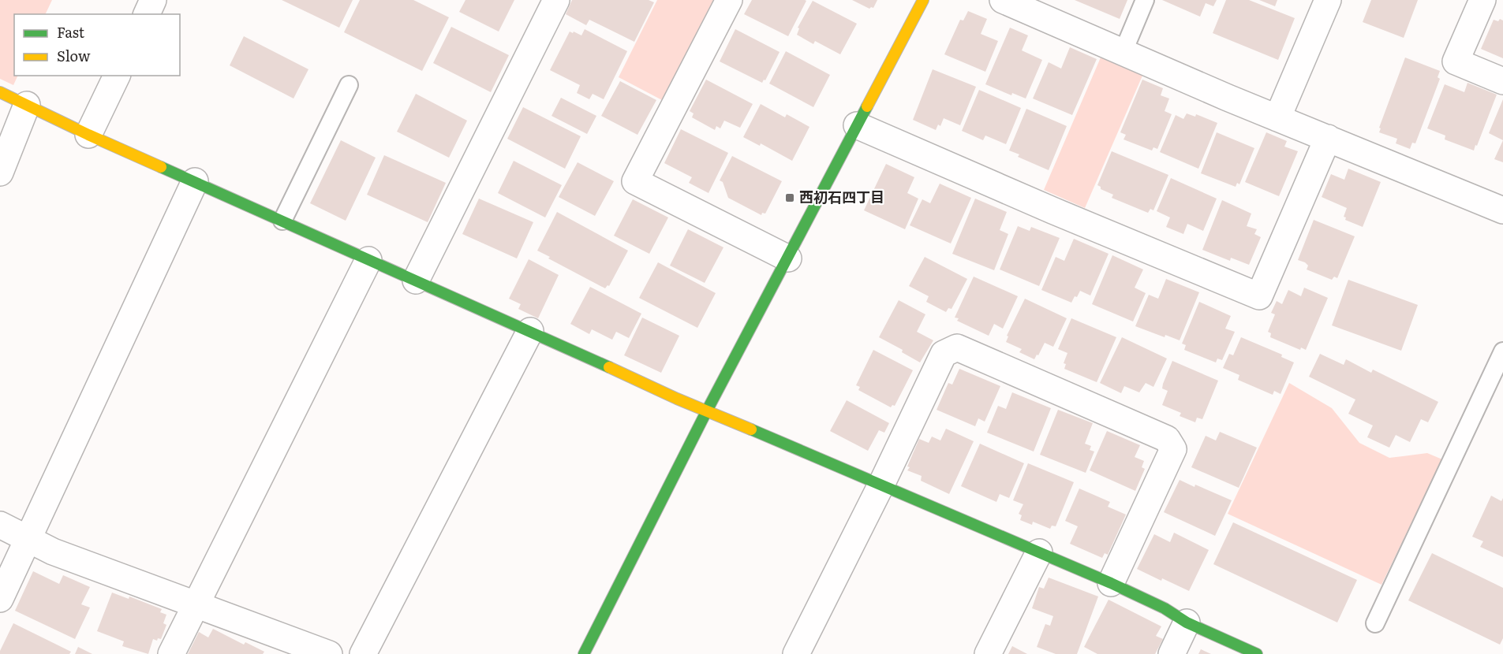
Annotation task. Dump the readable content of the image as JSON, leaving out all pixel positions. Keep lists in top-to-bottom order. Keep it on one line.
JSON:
{"places":{"transit":["西初石四丁目"]},"legend":["Fast","Slow"]}
